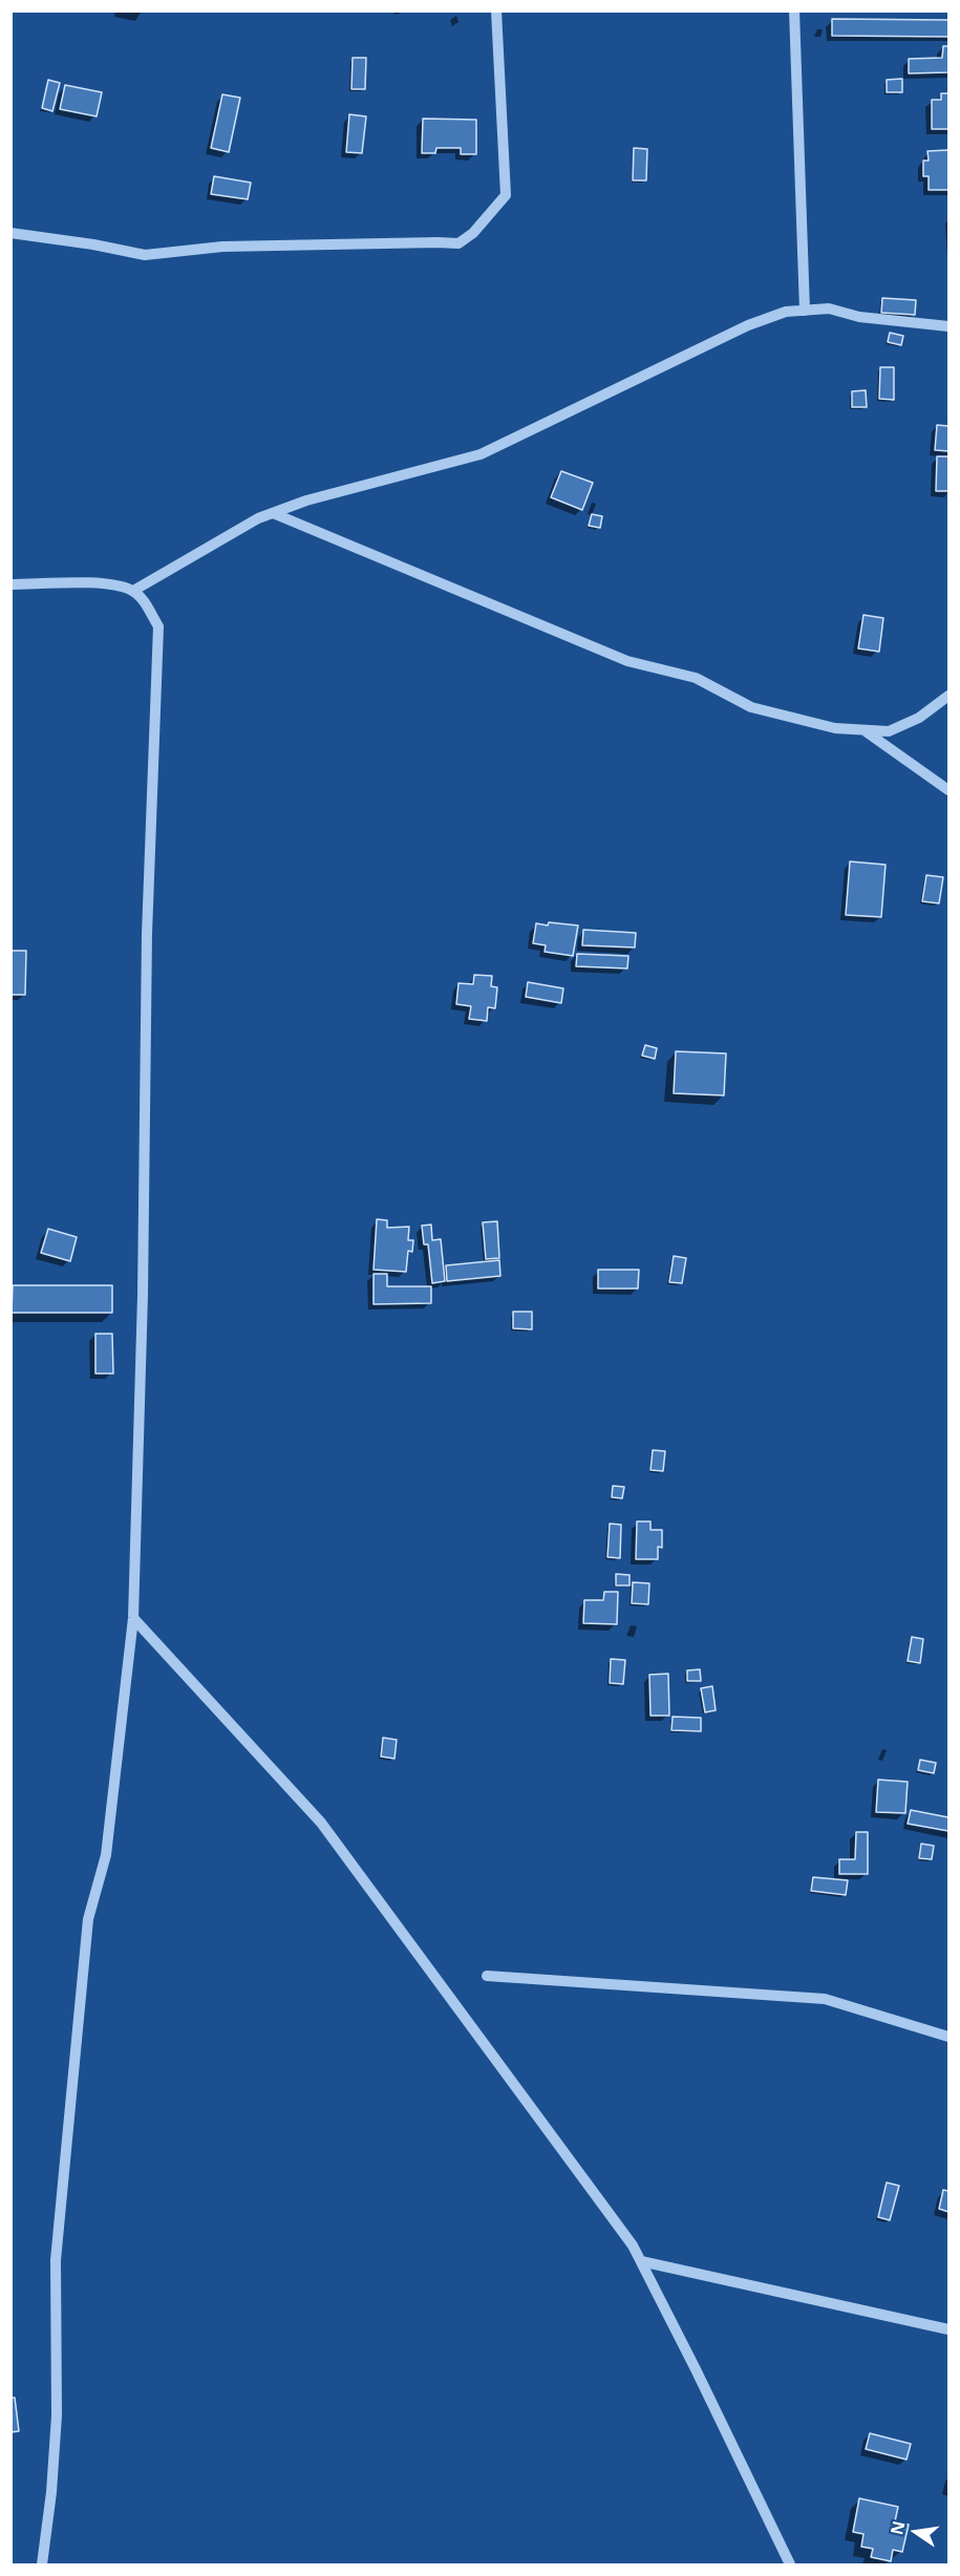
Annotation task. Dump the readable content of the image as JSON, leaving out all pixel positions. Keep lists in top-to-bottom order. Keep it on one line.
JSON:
{"north":"left"}
